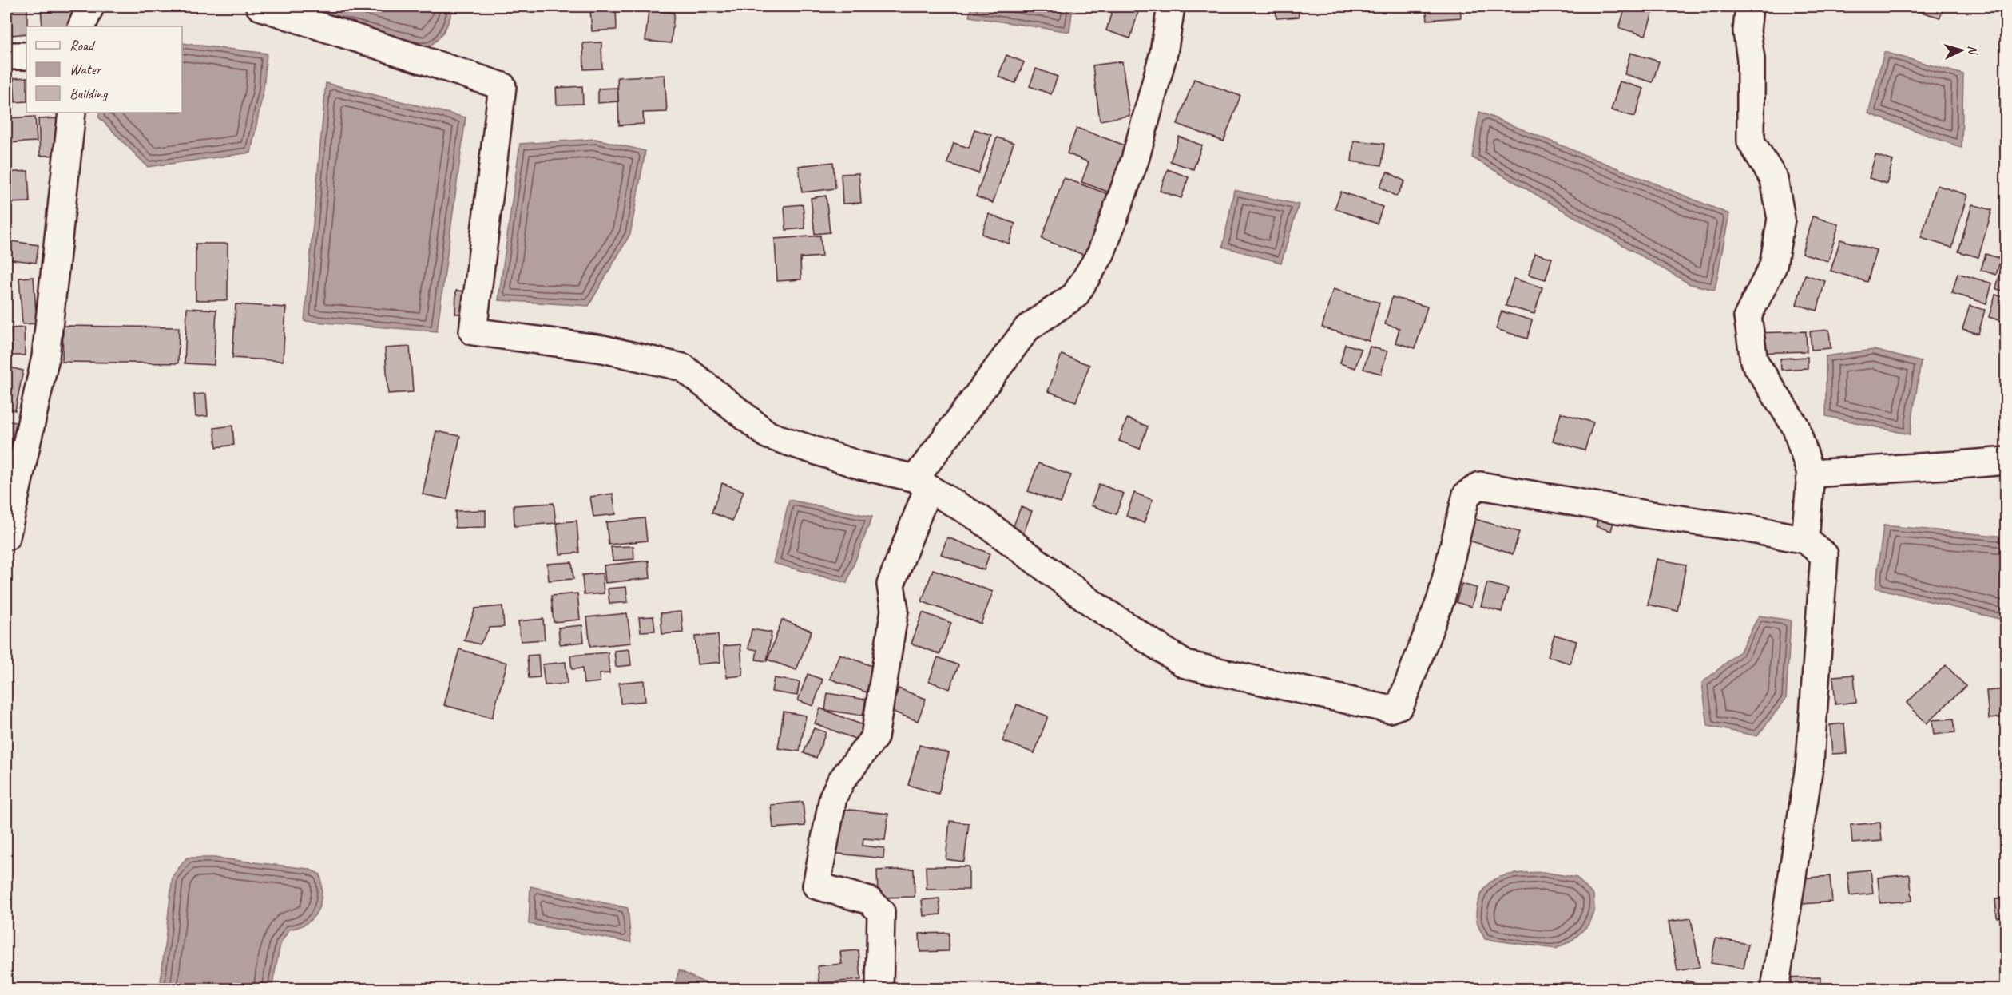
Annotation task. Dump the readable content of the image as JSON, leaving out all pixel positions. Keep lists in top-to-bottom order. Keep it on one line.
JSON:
{"legend":["Road","Water","Building"],"north":"right"}
